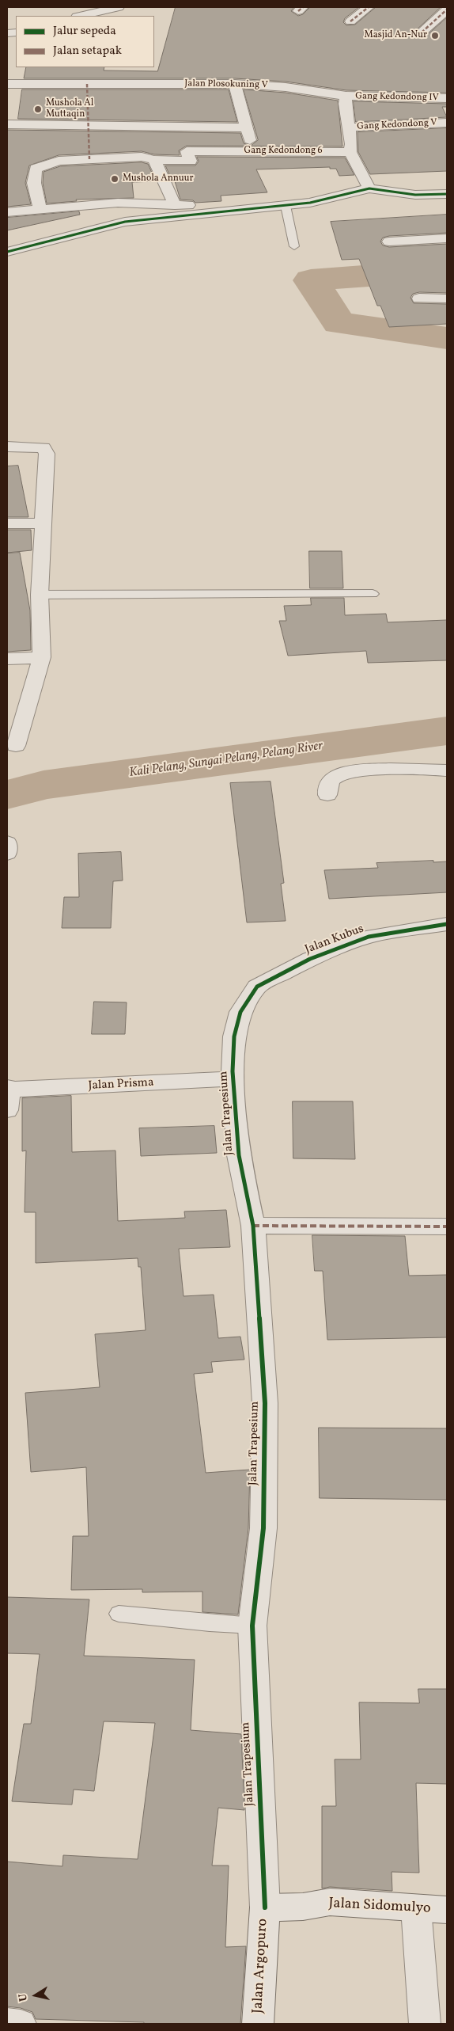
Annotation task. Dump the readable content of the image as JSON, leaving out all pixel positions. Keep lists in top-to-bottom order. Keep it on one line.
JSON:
{"streets":{"street":["Jalan Plosokuning V","Gang Kedondong IV","Gang Kedondong V","Gang Kedondong 6","Jalan Kubus","Jalan Prisma","Jalan Trapesium","Jalan Sidomulyo","Jalan Argopuro"]},"crossings":[["Jalan Plosokuning V","Gang Kedondong IV"],["Jalan Kubus","Jalan Trapesium"],["Jalan Prisma","Jalan Trapesium"],["Jalan Trapesium","Jalan Sidomulyo"],["Jalan Trapesium","Jalan Argopuro"],["Jalan Sidomulyo","Jalan Argopuro"]],"water":["Kali Pelang, Sungai Pelang, Pelang River"],"places":["Masjid An-Nur","Mushola Al Muttaqin","Mushola Annuur"],"legend":["Jalur sepeda","Jalan setapak"],"north":"left"}
